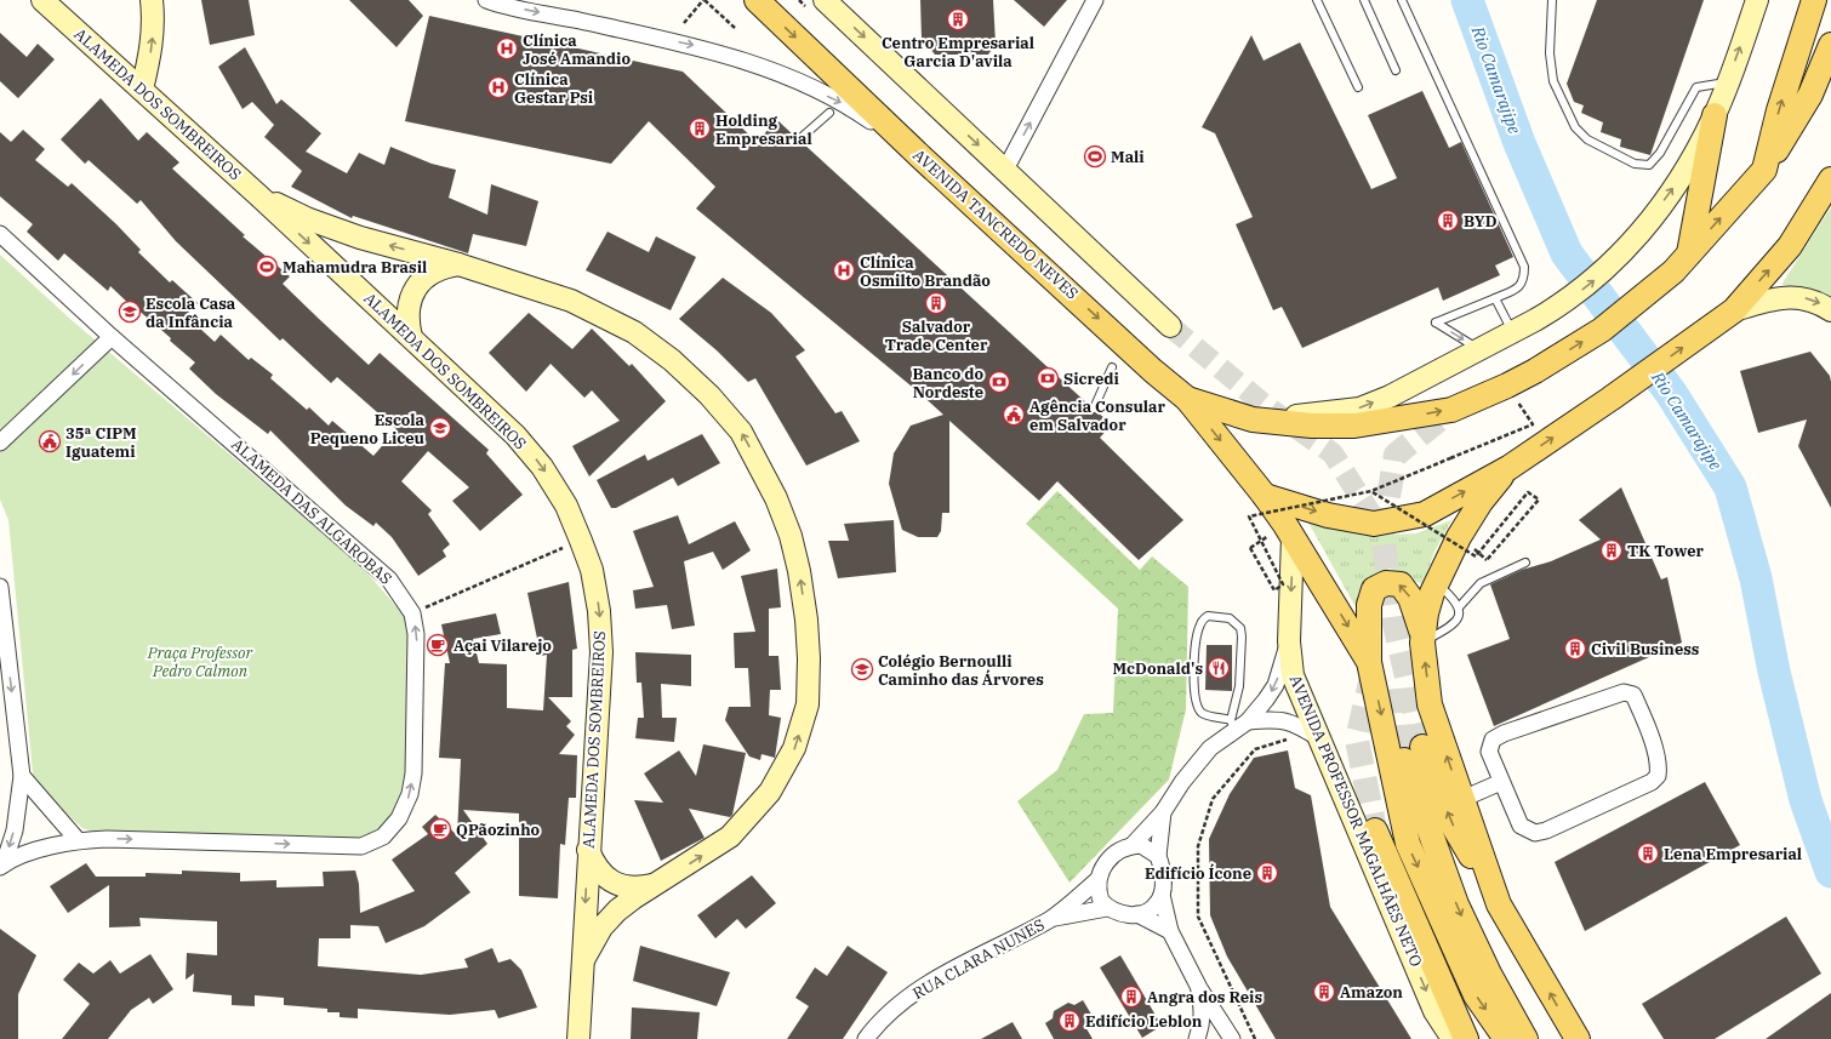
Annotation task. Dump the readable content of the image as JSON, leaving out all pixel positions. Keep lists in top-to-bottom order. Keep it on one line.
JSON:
{"streets":{"main road":["AVENIDA TANCREDO NEVES"],"street":["ALAMEDA DOS SOMBREIROS","ALAMEDA DAS ALGAROBAS","AVENIDA PROFESSOR MAGALHÃES NETO","RUA CLARA NUNES"]},"one_way":["ALAMEDA DOS SOMBREIROS","AVENIDA PROFESSOR MAGALHÃES NETO"],"water":["Rio Camarajipe"],"parks":["Praça Professor Pedro Calmon"],"places":{"building":["Centro Empresarial Garcia D'avila","Holding Empresarial","BYD","Salvador Trade Center","TK Tower","Civil Business","Lena Empresarial","Edifício Ícone","Amazon","Angra dos Reis","Edifício Leblon"],"hospital":["Clínica José Amandio","Clínica Gestar Psi","Clínica Osmilto Brandão"],"sports":["Mali","Mahamudra Brasil"],"school or university":["Escola Casa da Infância","Escola Pequeno Liceu","Colégio Bernoulli Caminho das Árvores"],"bank":["Sicredi","Banco do Nordeste"],"public building":["Agência Consular em Salvador","35ª CIPM Iguatemi"],"cafe":["Açai Vilarejo","QPãozinho"],"restaurant":["McDonald's"]}}
